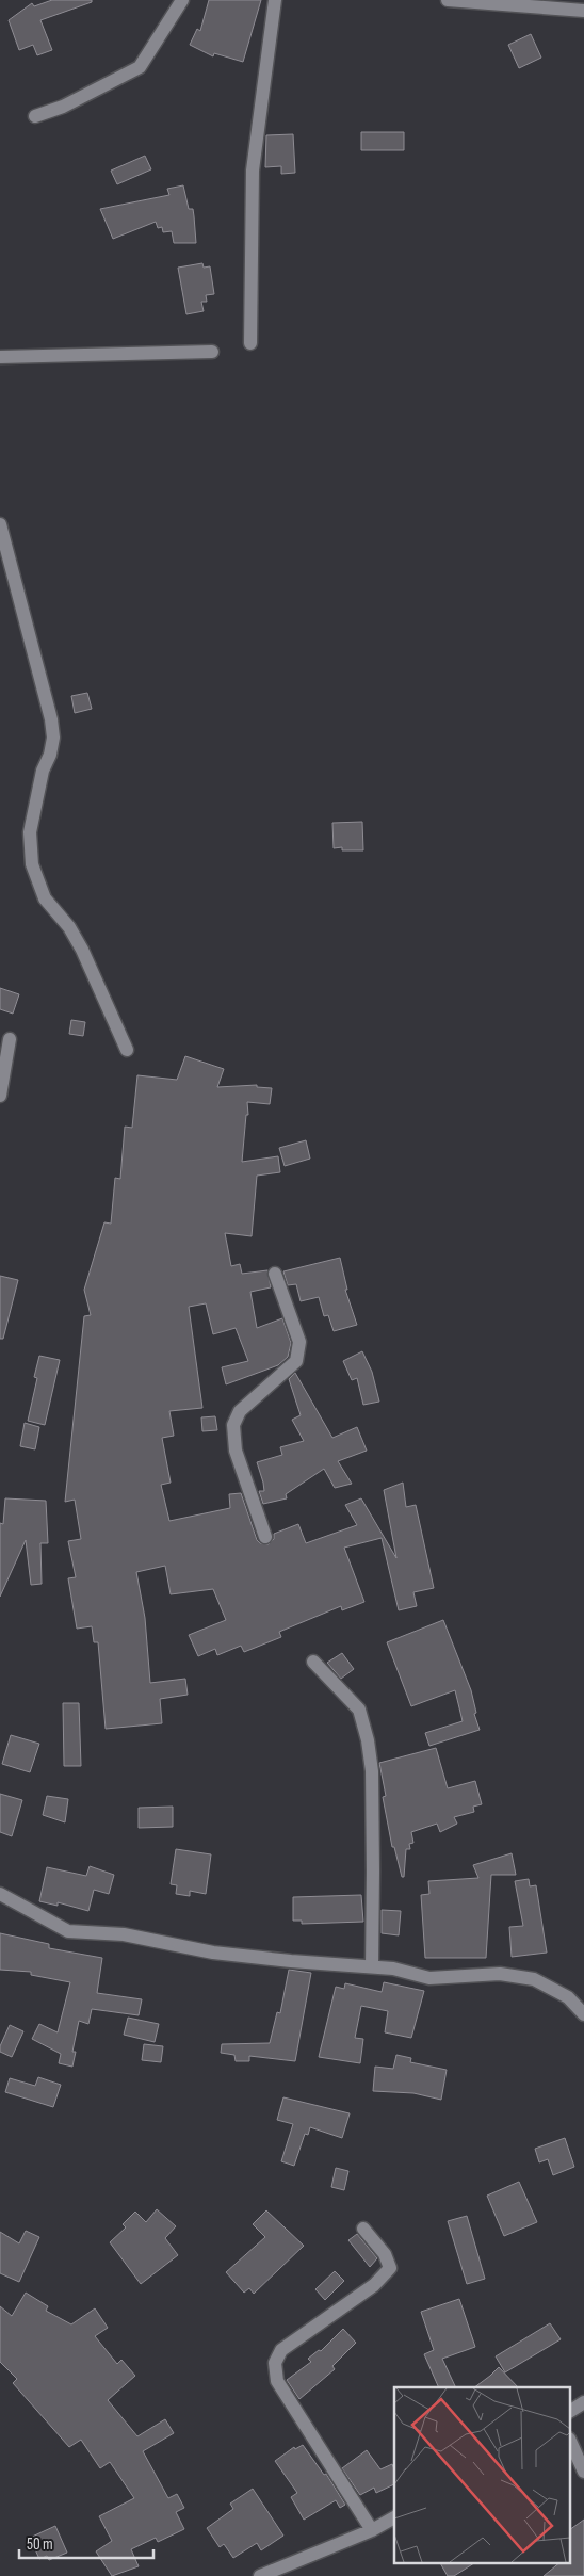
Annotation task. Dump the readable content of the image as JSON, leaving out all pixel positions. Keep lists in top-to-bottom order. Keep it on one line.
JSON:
{"scale_bar":"50 m"}
